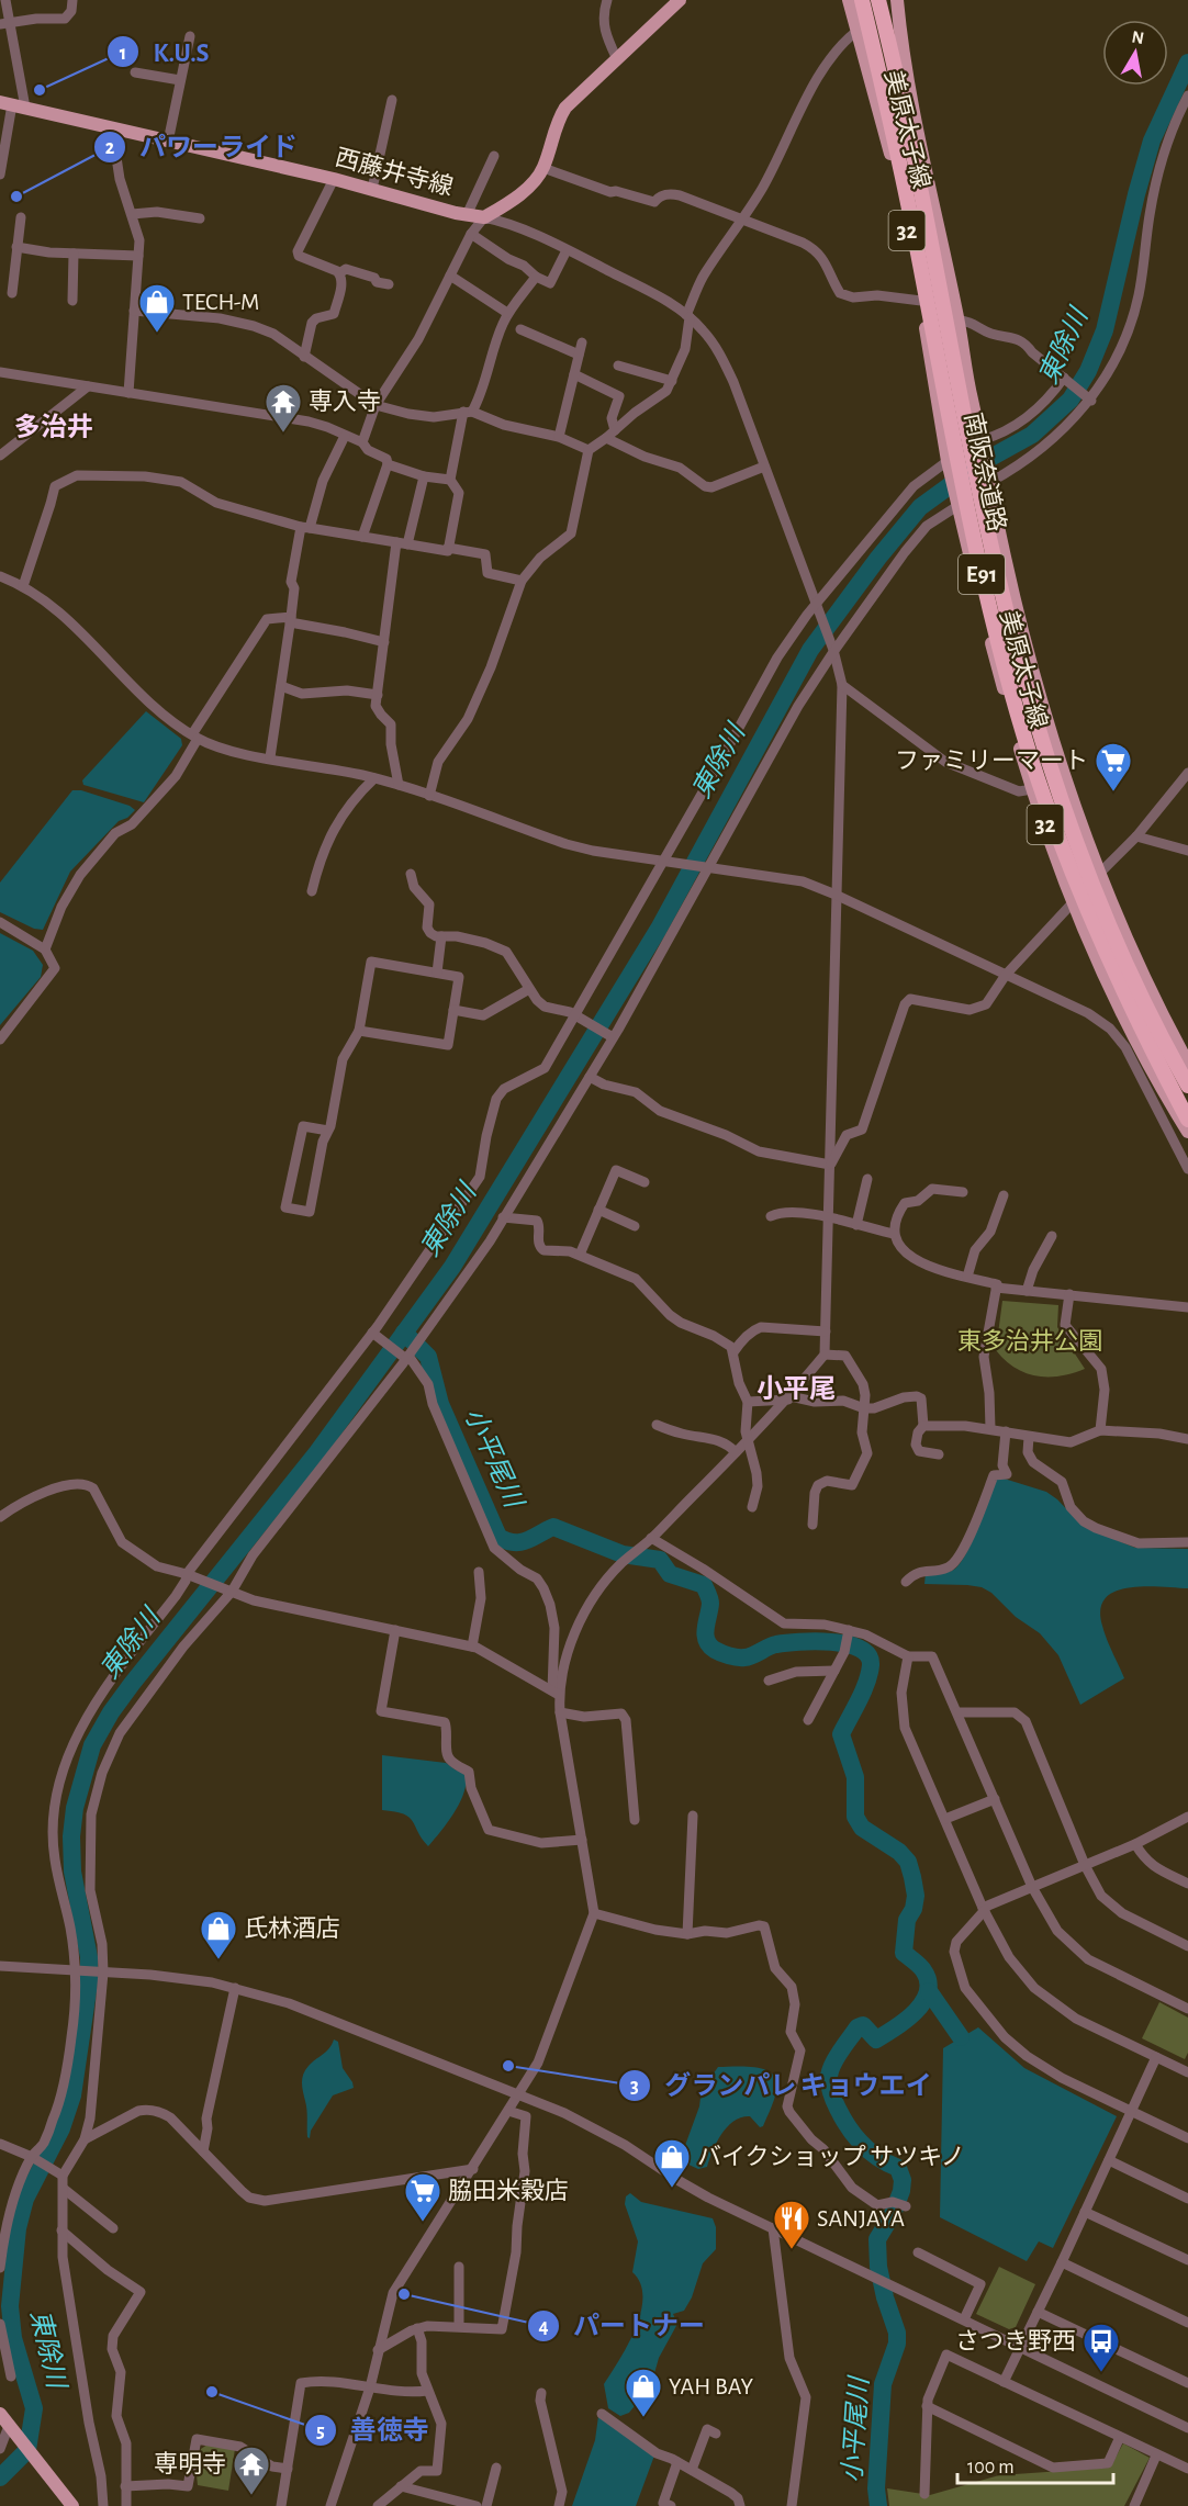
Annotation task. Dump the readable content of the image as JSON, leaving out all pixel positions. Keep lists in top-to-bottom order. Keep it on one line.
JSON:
{"streets":{"highway":["南阪奈道路","E91"],"main road":["美原太子線","西藤井寺線","32"]},"districts":["多治井","小平尾"],"water":["東除川","小平尾川"],"parks":["東多治井公園"],"places":{"other":["K.U.S","パワーライド","グランパレ キョウエイ","パートナー","善徳寺"],"shop":["TECH-M","氏林酒店","バイクショップ サツキノ","YAH BAY"],"temple":["専入寺","専明寺"],"supermarket":["ファミリーマート","脇田米穀店"],"restaurant":["SANJAYA"],"bus stop":["さつき野西"]},"scale_bar":"100 m","north":"top"}
